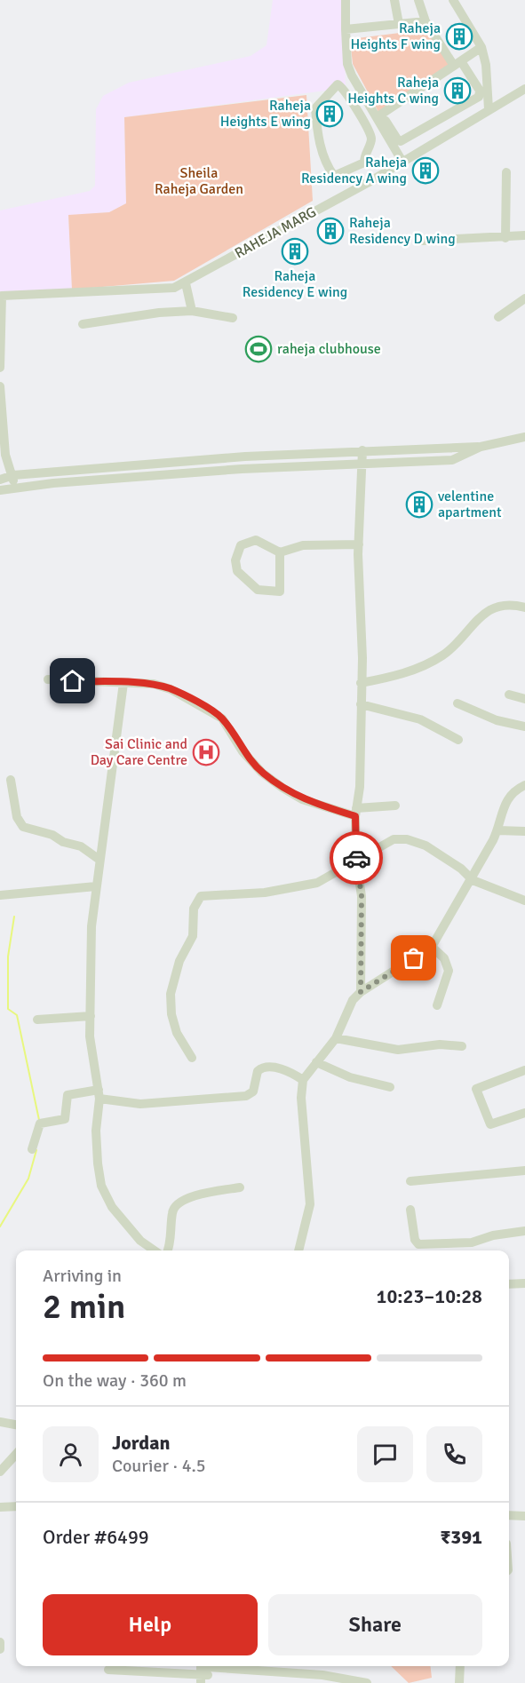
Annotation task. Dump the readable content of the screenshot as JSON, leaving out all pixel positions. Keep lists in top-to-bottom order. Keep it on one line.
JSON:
{"streets":{"street":["RAHEJA MARG"]},"parks":["Sheila Raheja Garden"],"places":{"building":["Raheja Heights F wing","Raheja Heights C wing","Raheja Heights E wing","Raheja Residency A wing","Raheja Residency D wing","Raheja Residency E wing","velentine apartment"],"sports":["raheja clubhouse"],"hospital":["Sai Clinic and Day Care Centre"]},"page":{"heading":["2 min","Arriving in","10:23–10:28"],"panel":["Jordan","Courier · 4.5","Order #6499","₹391"],"bar":"On the way · 360 m","buttons":["Help","Share"]}}
